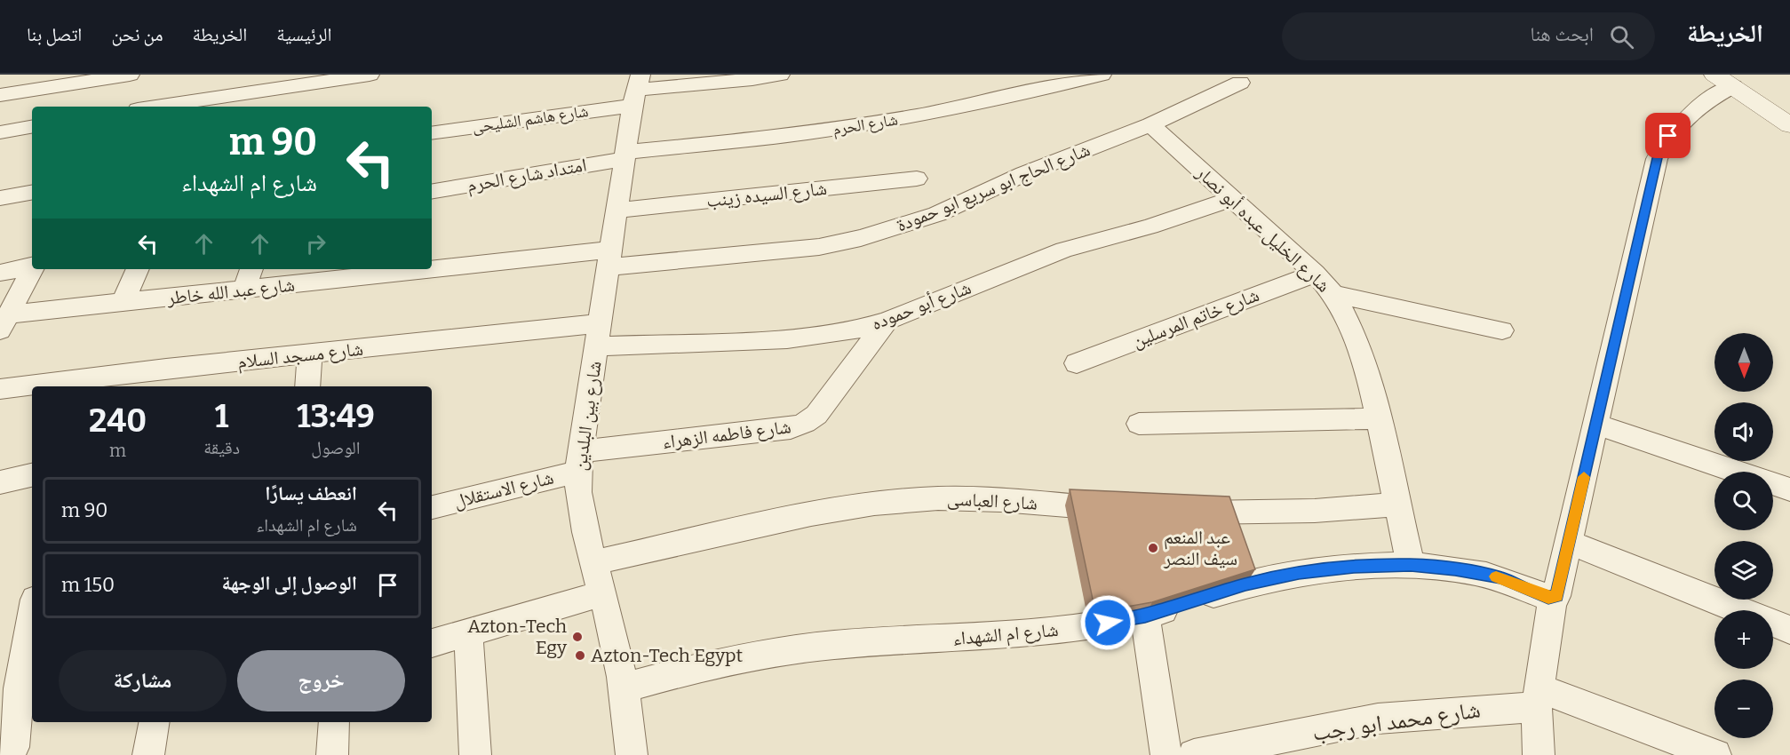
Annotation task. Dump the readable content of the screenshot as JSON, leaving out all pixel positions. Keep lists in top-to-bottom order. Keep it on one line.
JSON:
{"streets":{"street":["شارع هاشم الشليحى","شارع الحرم","امتداد شارع الحرم","شارع الحاج ابو سريع ابو حمودة","شارع السيده زينب","شارع الخليل عبده أبو نصار","شارع عبد الله خاطر","شارع أبو حموده","شارع خاتم المرسلين","شارع مسجد السلام","شارع بين البلدين","شارع فاطمه الزهراء","شارع الاستقلال","شارع العباسى","شارع ام الشهداء","شارع محمد ابو رجب"]},"crossings":[["شارع هاشم الشليحى","شارع بين البلدين"],["شارع الحرم","امتداد شارع الحرم"],["شارع الحرم","شارع بين البلدين"],["امتداد شارع الحرم","شارع بين البلدين"],["شارع الحاج ابو سريع ابو حمودة","شارع الخليل عبده أبو نصار"],["شارع الحاج ابو سريع ابو حمودة","شارع عبد الله خاطر"],["شارع الحاج ابو سريع ابو حمودة","شارع بين البلدين"],["شارع السيده زينب","شارع بين البلدين"],["شارع الخليل عبده أبو نصار","شارع أبو حموده"],["شارع الخليل عبده أبو نصار","شارع خاتم المرسلين"],["شارع الخليل عبده أبو نصار","شارع ام الشهداء"],["شارع عبد الله خاطر","شارع بين البلدين"],["شارع أبو حموده","شارع مسجد السلام"],["شارع أبو حموده","شارع بين البلدين"],["شارع أبو حموده","شارع فاطمه الزهراء"],["شارع مسجد السلام","شارع بين البلدين"],["شارع بين البلدين","شارع فاطمه الزهراء"],["شارع بين البلدين","شارع الاستقلال"],["شارع بين البلدين","شارع العباسى"],["شارع بين البلدين","شارع ام الشهداء"],["شارع فاطمه الزهراء","شارع الاستقلال"]],"places":["عبد المنعم سيف النصر","Azton-Tech Egy","Azton-Tech Egypt"],"north":"bottom","page":{"header":"الخريطة","search":"ابحث هنا","nav":["الرئيسية","الخريطة","من نحن","اتصل بنا"],"turn":["90 m","شارع ام الشهداء"],"map_buttons":["+","−"],"eta":["13:49","الوصول","1","دقيقة","240","m"],"list":[{"name":"انعطف يسارًا","note":"شارع ام الشهداء","value":"90 m"},{"name":"الوصول إلى الوجهة","value":"150 m"}],"buttons":["خروج","مشاركة"]}}
